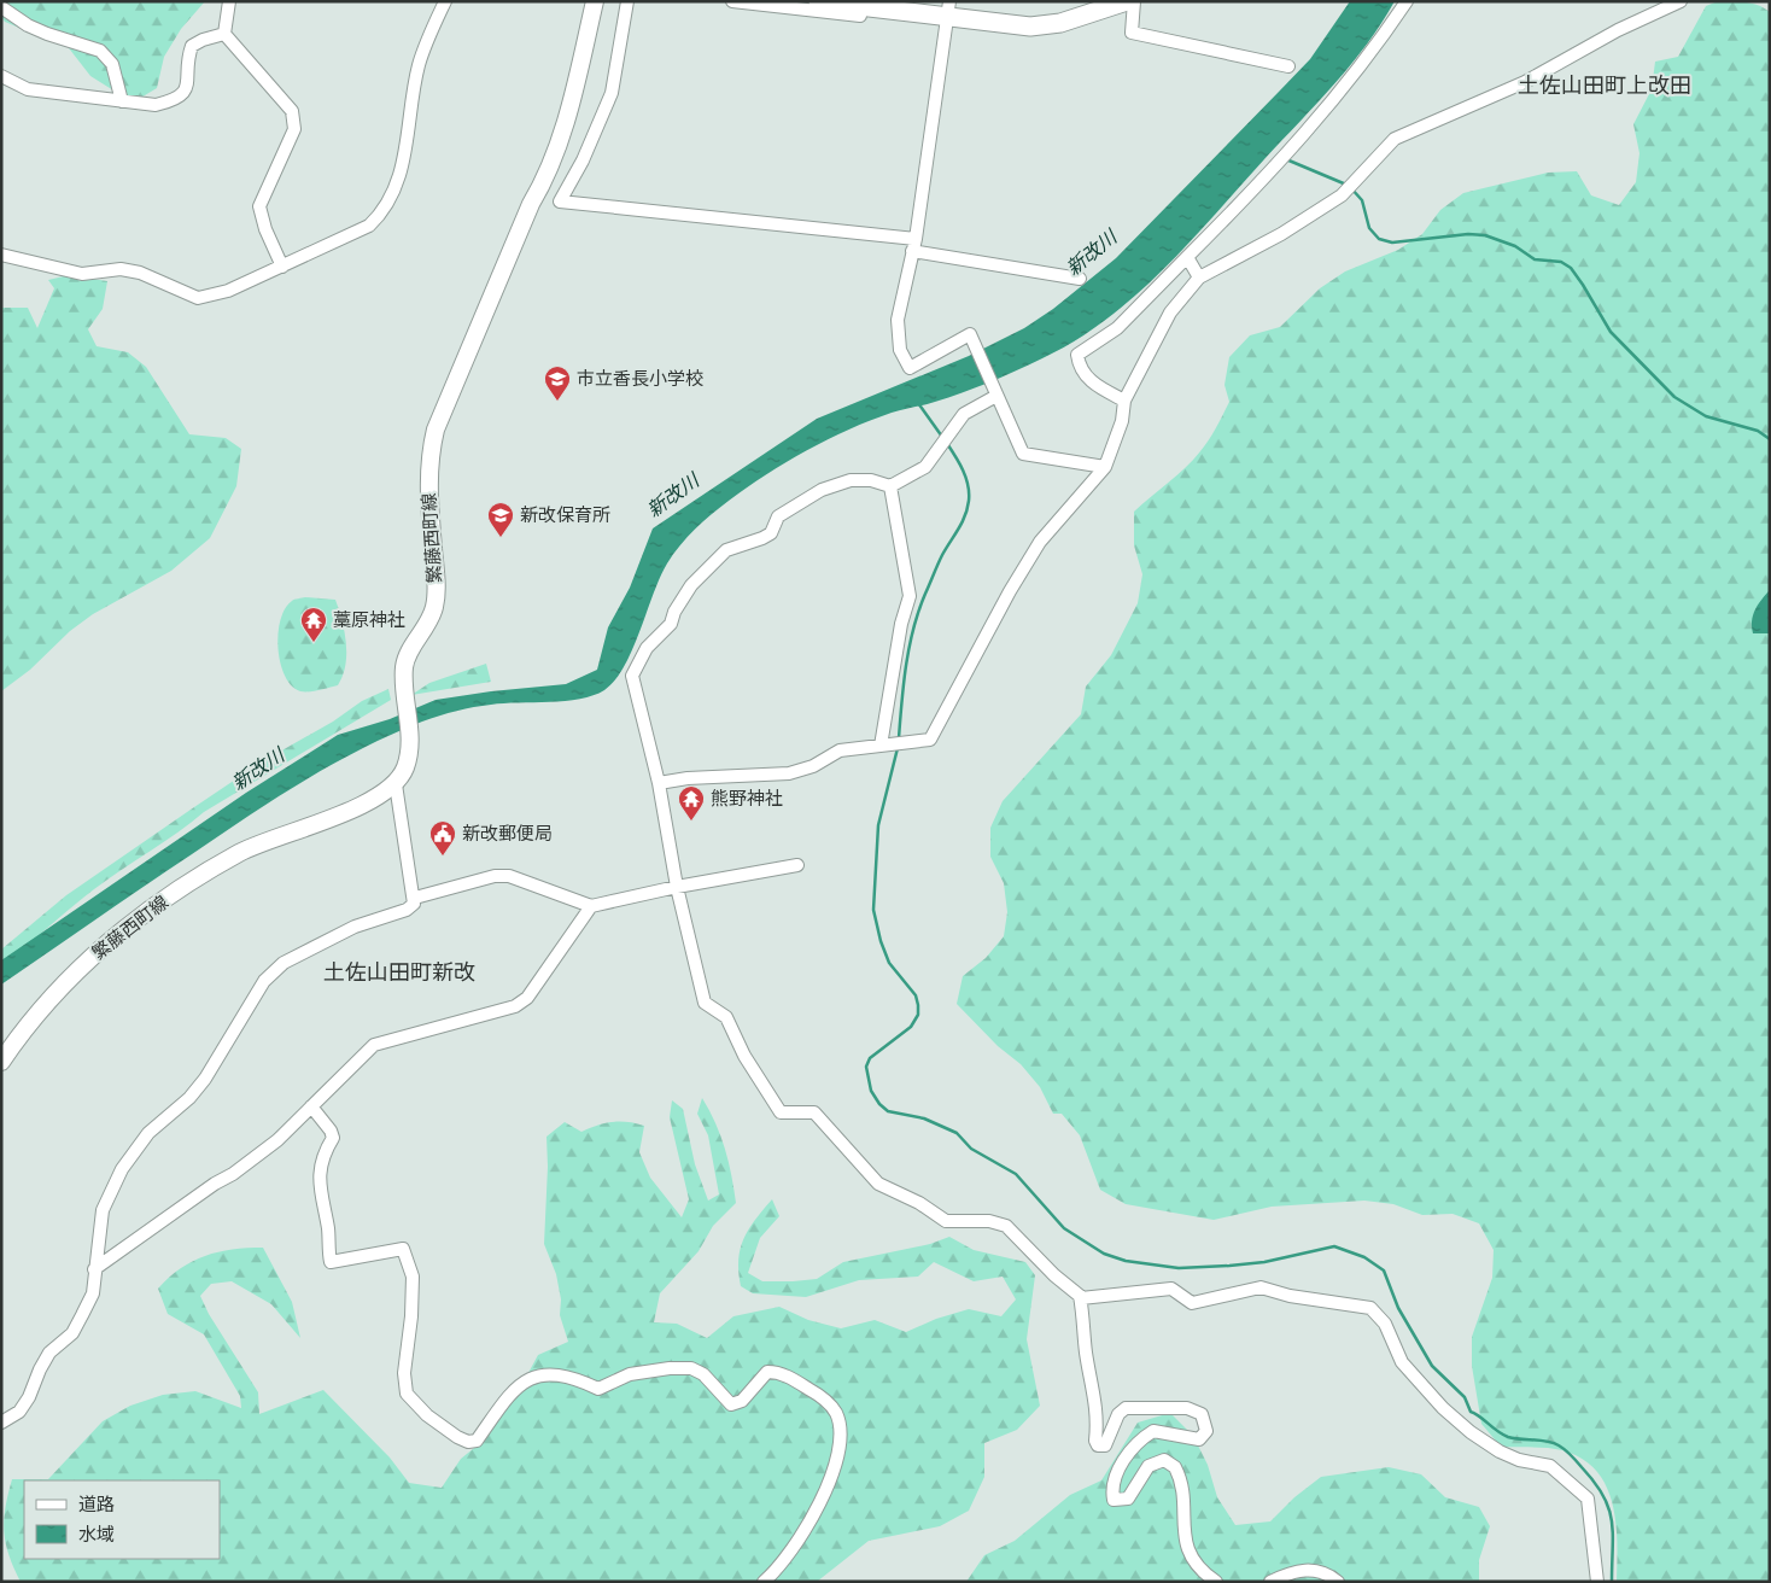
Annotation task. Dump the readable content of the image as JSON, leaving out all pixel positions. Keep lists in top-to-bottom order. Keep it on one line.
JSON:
{"streets":{"main road":["繁藤西町線"]},"districts":["土佐山田町上改田","土佐山田町新改"],"water":["新改川"],"places":{"school or university":["市立香長小学校","新改保育所"],"temple":["藁原神社","熊野神社"],"public building":["新改郵便局"]},"legend":["道路","水域"]}
